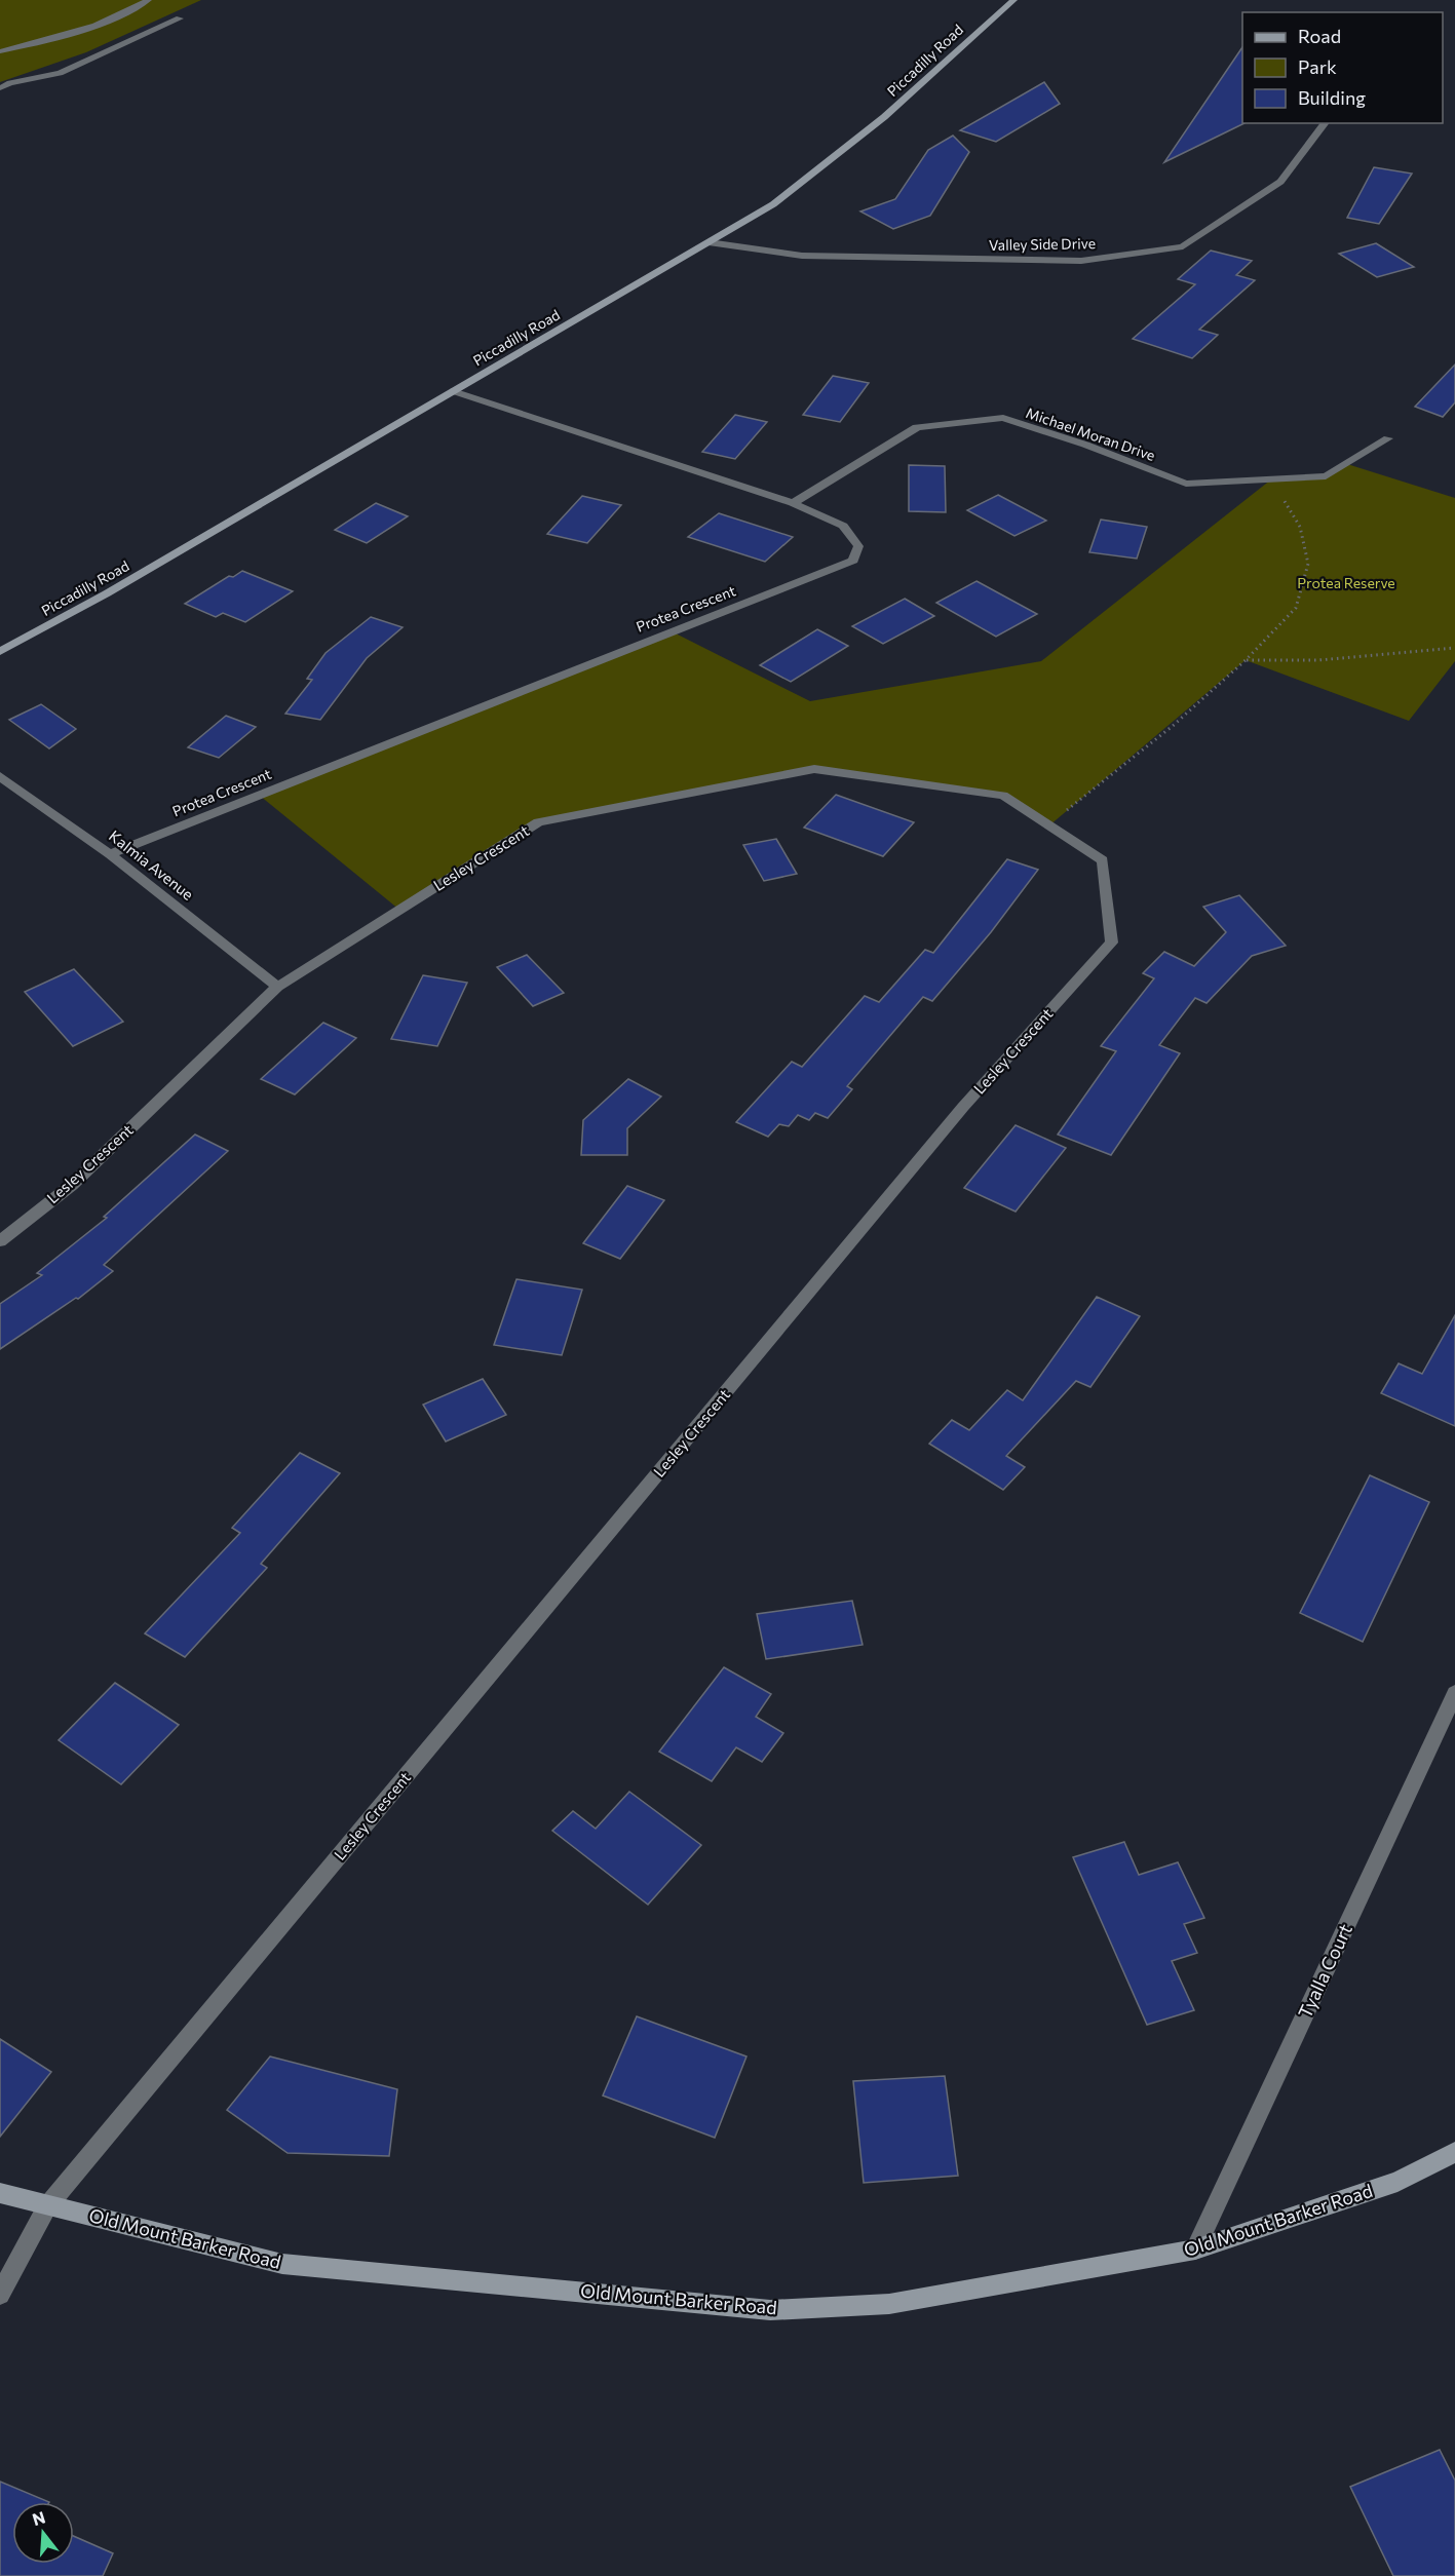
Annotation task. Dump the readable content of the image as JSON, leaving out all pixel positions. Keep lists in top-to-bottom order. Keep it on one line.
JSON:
{"streets":{"main road":["Piccadilly Road","Old Mount Barker Road"],"street":["Valley Side Drive","Michael Moran Drive","Protea Crescent","Lesley Crescent","Kalmia Avenue","Tyalla Court"]},"crossings":[["Piccadilly Road","Valley Side Drive"],["Piccadilly Road","Protea Crescent"],["Michael Moran Drive","Protea Crescent"],["Protea Crescent","Kalmia Avenue"],["Lesley Crescent","Kalmia Avenue"],["Lesley Crescent","Old Mount Barker Road"],["Tyalla Court","Old Mount Barker Road"]],"parks":["Protea Reserve"],"legend":["Road","Park","Building"],"north":"top"}
